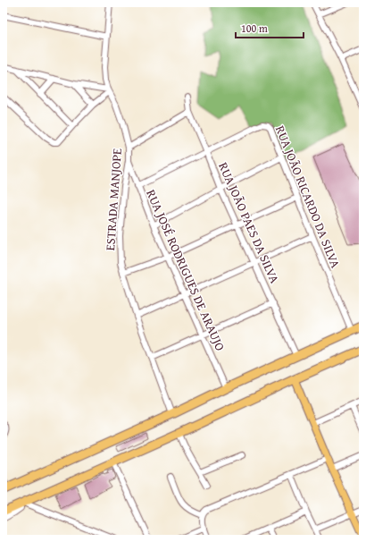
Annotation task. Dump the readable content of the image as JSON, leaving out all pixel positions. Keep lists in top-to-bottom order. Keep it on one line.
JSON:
{"streets":{"street":["RUA JOÃO RICARDO DA SILVA","ESTRADA MANJOPE","RUA JOÃO PAES DA SILVA","RUA JOSÉ RODRIGUES DE ARAUJO"]},"crossings":[["RUA JOÃO RICARDO DA SILVA","RUA JOÃO PAES DA SILVA"],["RUA JOÃO RICARDO DA SILVA","RUA JOSÉ RODRIGUES DE ARAUJO"],["ESTRADA MANJOPE","RUA JOSÉ RODRIGUES DE ARAUJO"]],"scale_bar":"100 m"}
